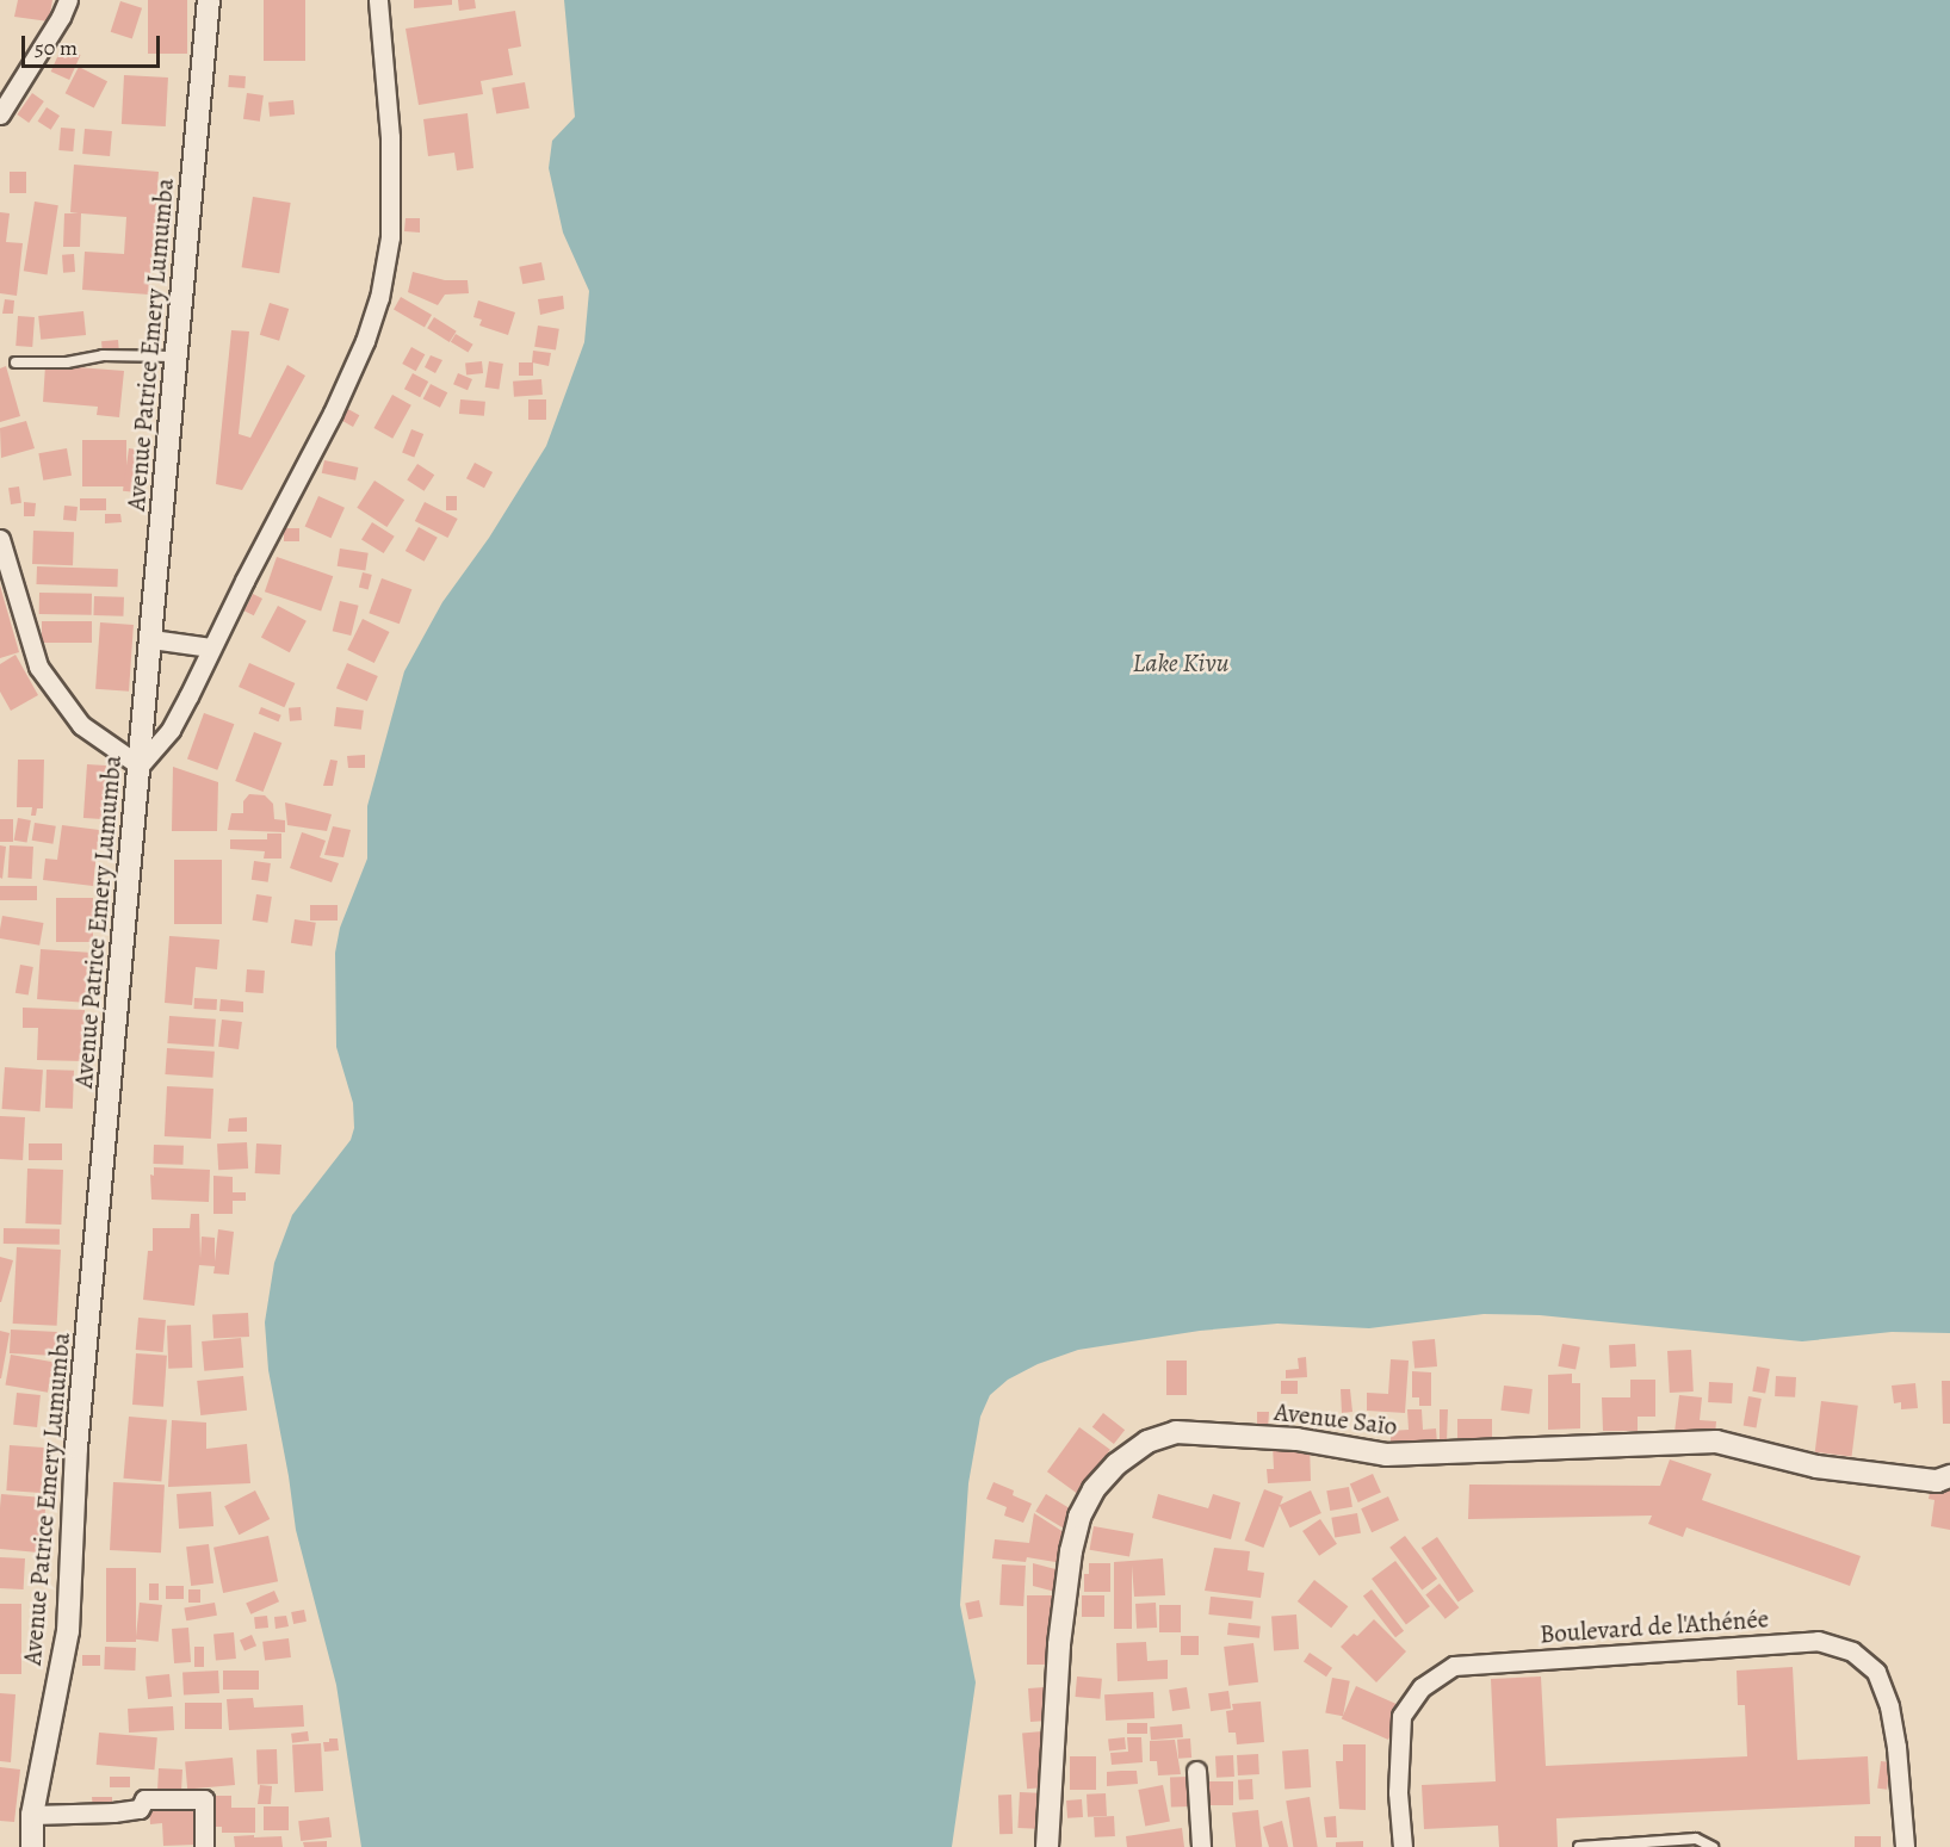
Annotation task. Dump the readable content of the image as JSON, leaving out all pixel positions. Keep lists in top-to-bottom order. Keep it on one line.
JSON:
{"streets":{"street":["Avenue Patrice Emery Lumumba","Avenue Saïo","Boulevard de l'Athénée"]},"water":["Lake Kivu"],"scale_bar":"50 m"}
